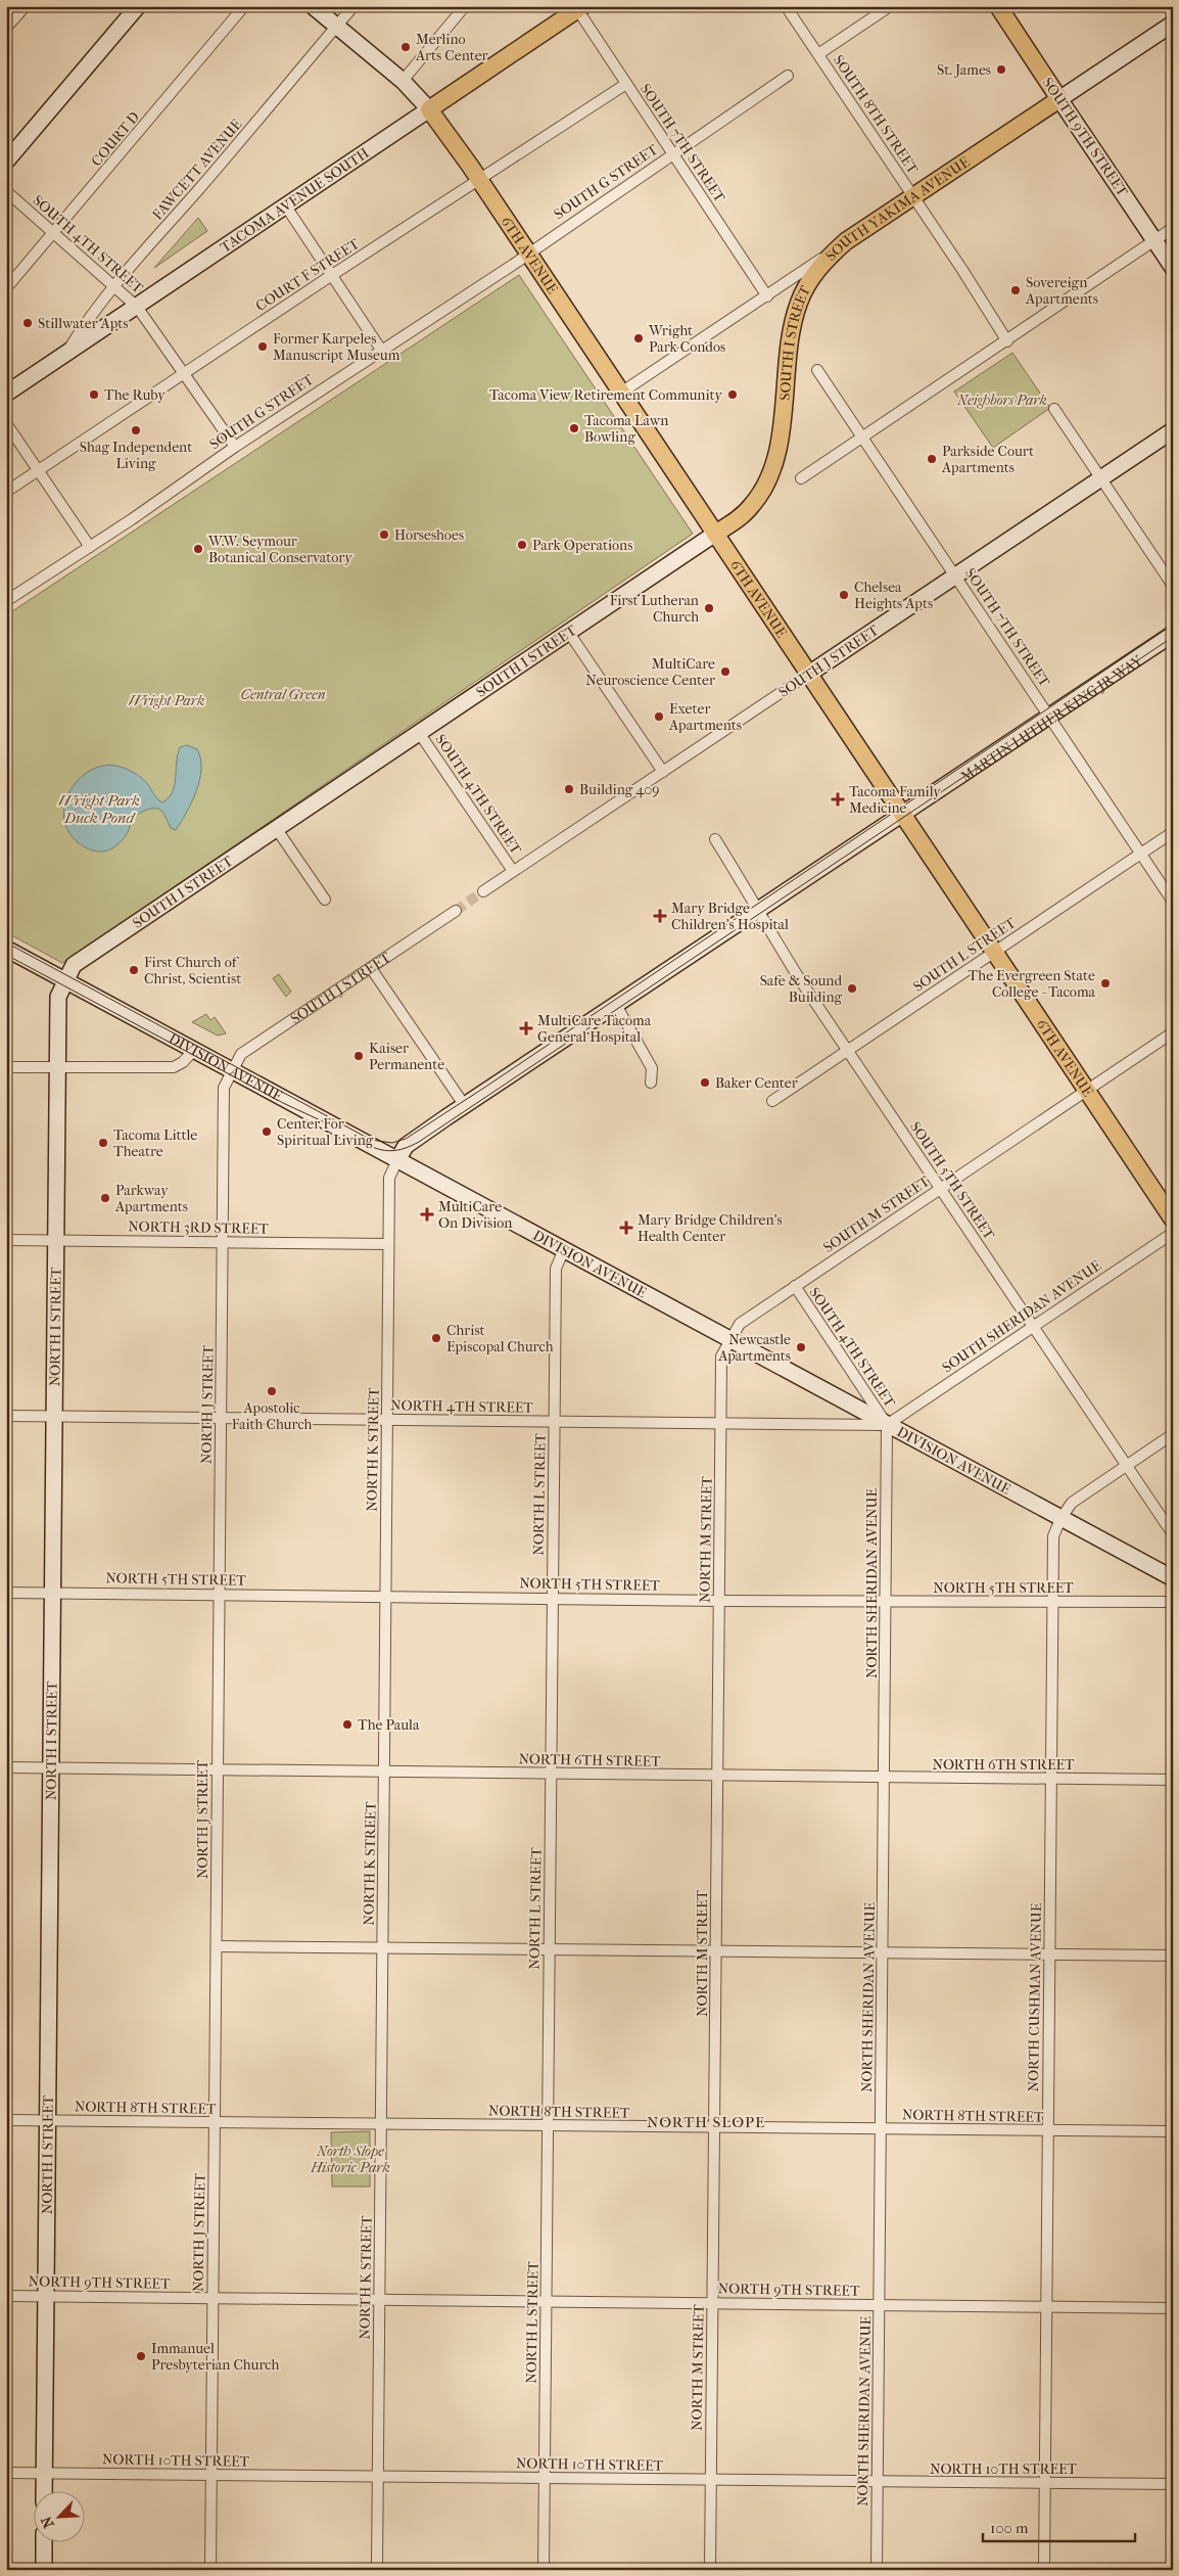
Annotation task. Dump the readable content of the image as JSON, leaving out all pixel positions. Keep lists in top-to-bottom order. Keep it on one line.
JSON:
{"streets":{"main road":["SOUTH 9TH STREET","TACOMA AVENUE SOUTH","SOUTH YAKIMA AVENUE","6TH AVENUE","SOUTH I STREET","SOUTH J STREET","MARTIN LUTHER KING JR WAY","DIVISION AVENUE","NORTH I STREET"],"street":["SOUTH 8TH STREET","COURT D","SOUTH 7TH STREET","FAWCETT AVENUE","SOUTH G STREET","SOUTH 4TH STREET","COURT F STREET","SOUTH L STREET","SOUTH 5TH STREET","SOUTH M STREET","NORTH 3RD STREET","SOUTH SHERIDAN AVENUE","NORTH J STREET","NORTH 4TH STREET","NORTH K STREET","NORTH L STREET","NORTH M STREET","NORTH 5TH STREET","NORTH SHERIDAN AVENUE","NORTH 6TH STREET","NORTH CUSHMAN AVENUE","NORTH 8TH STREET","NORTH 9TH STREET","NORTH 10TH STREET"]},"crossings":[["SOUTH 8TH STREET","SOUTH YAKIMA AVENUE"],["SOUTH 9TH STREET","SOUTH YAKIMA AVENUE"],["COURT D","SOUTH 4TH STREET"],["SOUTH 7TH STREET","SOUTH G STREET"],["SOUTH 7TH STREET","TACOMA AVENUE SOUTH"],["SOUTH 7TH STREET","SOUTH YAKIMA AVENUE"],["SOUTH 7TH STREET","COURT F STREET"],["SOUTH 7TH STREET","SOUTH J STREET"],["SOUTH 7TH STREET","MARTIN LUTHER KING JR WAY"],["SOUTH 7TH STREET","SOUTH L STREET"],["FAWCETT AVENUE","TACOMA AVENUE SOUTH"],["FAWCETT AVENUE","SOUTH 4TH STREET"],["FAWCETT AVENUE","6TH AVENUE"],["SOUTH G STREET","SOUTH 4TH STREET"],["SOUTH G STREET","6TH AVENUE"],["TACOMA AVENUE SOUTH","SOUTH 4TH STREET"],["TACOMA AVENUE SOUTH","6TH AVENUE"],["SOUTH YAKIMA AVENUE","6TH AVENUE"],["SOUTH YAKIMA AVENUE","SOUTH I STREET"],["SOUTH 4TH STREET","COURT F STREET"],["SOUTH 4TH STREET","SOUTH I STREET"],["SOUTH 4TH STREET","SOUTH J STREET"],["SOUTH 4TH STREET","DIVISION AVENUE"],["SOUTH 4TH STREET","SOUTH M STREET"],["SOUTH 4TH STREET","SOUTH SHERIDAN AVENUE"],["SOUTH 4TH STREET","NORTH 4TH STREET"],["SOUTH 4TH STREET","NORTH SHERIDAN AVENUE"],["6TH AVENUE","COURT F STREET"],["6TH AVENUE","SOUTH I STREET"],["6TH AVENUE","SOUTH J STREET"],["6TH AVENUE","MARTIN LUTHER KING JR WAY"],["6TH AVENUE","SOUTH L STREET"],["6TH AVENUE","SOUTH M STREET"],["SOUTH I STREET","DIVISION AVENUE"],["SOUTH I STREET","NORTH I STREET"],["SOUTH J STREET","DIVISION AVENUE"],["SOUTH J STREET","NORTH J STREET"],["MARTIN LUTHER KING JR WAY","DIVISION AVENUE"],["MARTIN LUTHER KING JR WAY","SOUTH 5TH STREET"],["MARTIN LUTHER KING JR WAY","NORTH K STREET"],["SOUTH L STREET","SOUTH 5TH STREET"],["DIVISION AVENUE","SOUTH M STREET"],["DIVISION AVENUE","SOUTH SHERIDAN AVENUE"],["DIVISION AVENUE","NORTH I STREET"],["DIVISION AVENUE","NORTH J STREET"],["DIVISION AVENUE","NORTH 4TH STREET"],["DIVISION AVENUE","NORTH K STREET"],["DIVISION AVENUE","NORTH L STREET"],["DIVISION AVENUE","NORTH M STREET"],["DIVISION AVENUE","NORTH SHERIDAN AVENUE"],["DIVISION AVENUE","NORTH CUSHMAN AVENUE"],["SOUTH 5TH STREET","SOUTH M STREET"],["SOUTH 5TH STREET","SOUTH SHERIDAN AVENUE"],["SOUTH M STREET","NORTH M STREET"],["NORTH 3RD STREET","NORTH I STREET"],["NORTH 3RD STREET","NORTH J STREET"],["NORTH 3RD STREET","NORTH K STREET"],["SOUTH SHERIDAN AVENUE","NORTH 4TH STREET"],["SOUTH SHERIDAN AVENUE","NORTH SHERIDAN AVENUE"],["NORTH I STREET","NORTH 4TH STREET"],["NORTH I STREET","NORTH 5TH STREET"],["NORTH I STREET","NORTH 6TH STREET"],["NORTH I STREET","NORTH 8TH STREET"],["NORTH I STREET","NORTH 9TH STREET"],["NORTH I STREET","NORTH 10TH STREET"],["NORTH J STREET","NORTH 4TH STREET"],["NORTH J STREET","NORTH 5TH STREET"],["NORTH J STREET","NORTH 6TH STREET"],["NORTH J STREET","NORTH 8TH STREET"],["NORTH J STREET","NORTH 9TH STREET"],["NORTH J STREET","NORTH 10TH STREET"],["NORTH 4TH STREET","NORTH K STREET"],["NORTH 4TH STREET","NORTH L STREET"],["NORTH 4TH STREET","NORTH M STREET"],["NORTH 4TH STREET","NORTH SHERIDAN AVENUE"],["NORTH K STREET","NORTH 5TH STREET"],["NORTH K STREET","NORTH 6TH STREET"],["NORTH K STREET","NORTH 8TH STREET"],["NORTH K STREET","NORTH 9TH STREET"],["NORTH K STREET","NORTH 10TH STREET"],["NORTH L STREET","NORTH 5TH STREET"],["NORTH L STREET","NORTH 6TH STREET"],["NORTH L STREET","NORTH 8TH STREET"],["NORTH L STREET","NORTH 9TH STREET"],["NORTH L STREET","NORTH 10TH STREET"],["NORTH M STREET","NORTH 5TH STREET"],["NORTH M STREET","NORTH 6TH STREET"],["NORTH M STREET","NORTH 8TH STREET"],["NORTH M STREET","NORTH 9TH STREET"],["NORTH M STREET","NORTH 10TH STREET"],["NORTH 5TH STREET","NORTH SHERIDAN AVENUE"],["NORTH 5TH STREET","NORTH CUSHMAN AVENUE"],["NORTH SHERIDAN AVENUE","NORTH 6TH STREET"],["NORTH SHERIDAN AVENUE","NORTH 8TH STREET"],["NORTH SHERIDAN AVENUE","NORTH 9TH STREET"],["NORTH SHERIDAN AVENUE","NORTH 10TH STREET"],["NORTH 6TH STREET","NORTH CUSHMAN AVENUE"],["NORTH CUSHMAN AVENUE","NORTH 8TH STREET"],["NORTH CUSHMAN AVENUE","NORTH 9TH STREET"],["NORTH CUSHMAN AVENUE","NORTH 10TH STREET"]],"districts":["NORTH SLOPE"],"water":["Wright Park Duck Pond"],"parks":["Neighbors Park","Central Green","Wright Park","North Slope Historic Park"],"places":{"other":["Merlino Arts Center","St. James","Sovereign Apartments","Stillwater Apts","Wright Park Condos","Former Karpeles Manuscript Museum","The Ruby","Tacoma View Retirement Community","Tacoma Lawn Bowling","Shag Independent Living","Parkside Court Apartments","Horseshoes","Park Operations","W.W. Seymour Botanical Conservatory","Chelsea Heights Apts","First Lutheran Church","MultiCare Neuroscience Center","Exeter Apartments","Building 409","First Church of Christ, Scientist","The Evergreen State College - Tacoma","Safe & Sound Building","Kaiser Permanente","Baker Center","Center For Spiritual Living","Tacoma Little Theatre","Parkway Apartments","Christ Episcopal Church","Newcastle Apartments","Apostolic Faith Church","The Paula","Immanuel Presbyterian Church"],"health":["Tacoma Family Medicine","Mary Bridge Children's Hospital","MultiCare Tacoma General Hospital","MultiCare On Division","Mary Bridge Children's Health Center"]},"scale_bar":"100 m","north":"bottom left"}
